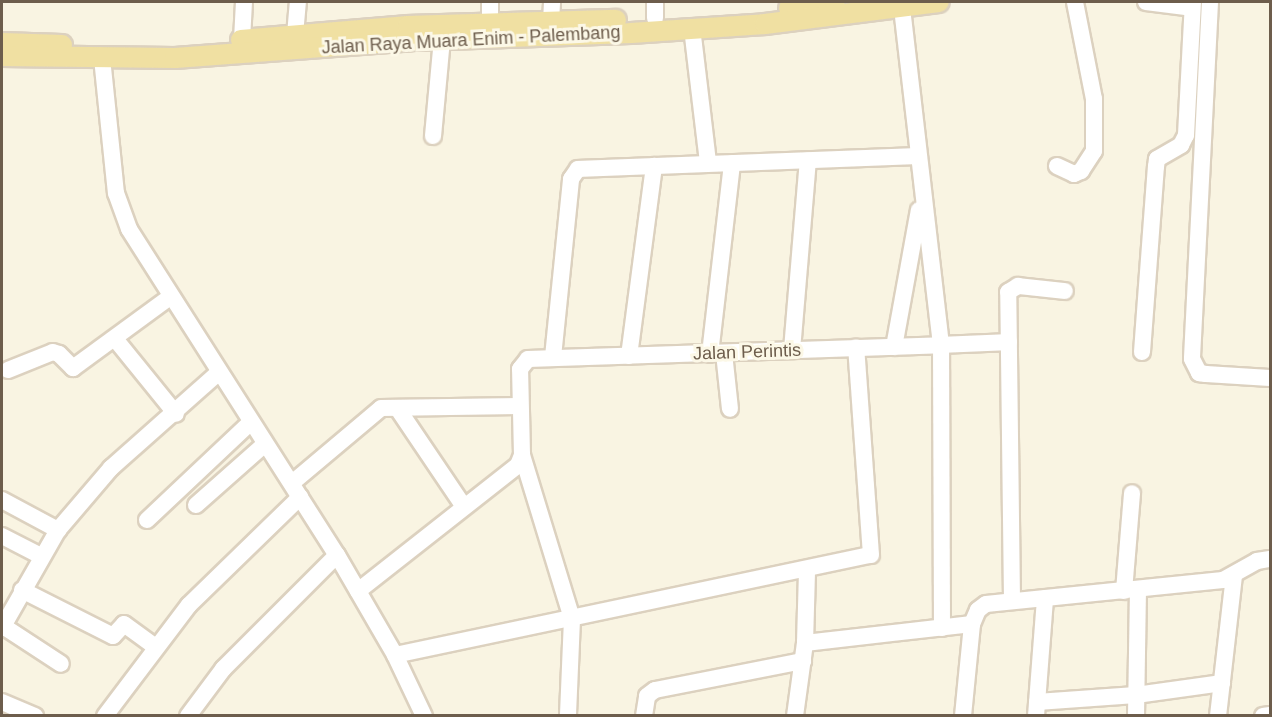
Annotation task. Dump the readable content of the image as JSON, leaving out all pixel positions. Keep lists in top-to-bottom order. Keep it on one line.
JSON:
{"streets":{"main road":["Jalan Raya Muara Enim - Palembang"],"street":["Jalan Perintis"]}}
